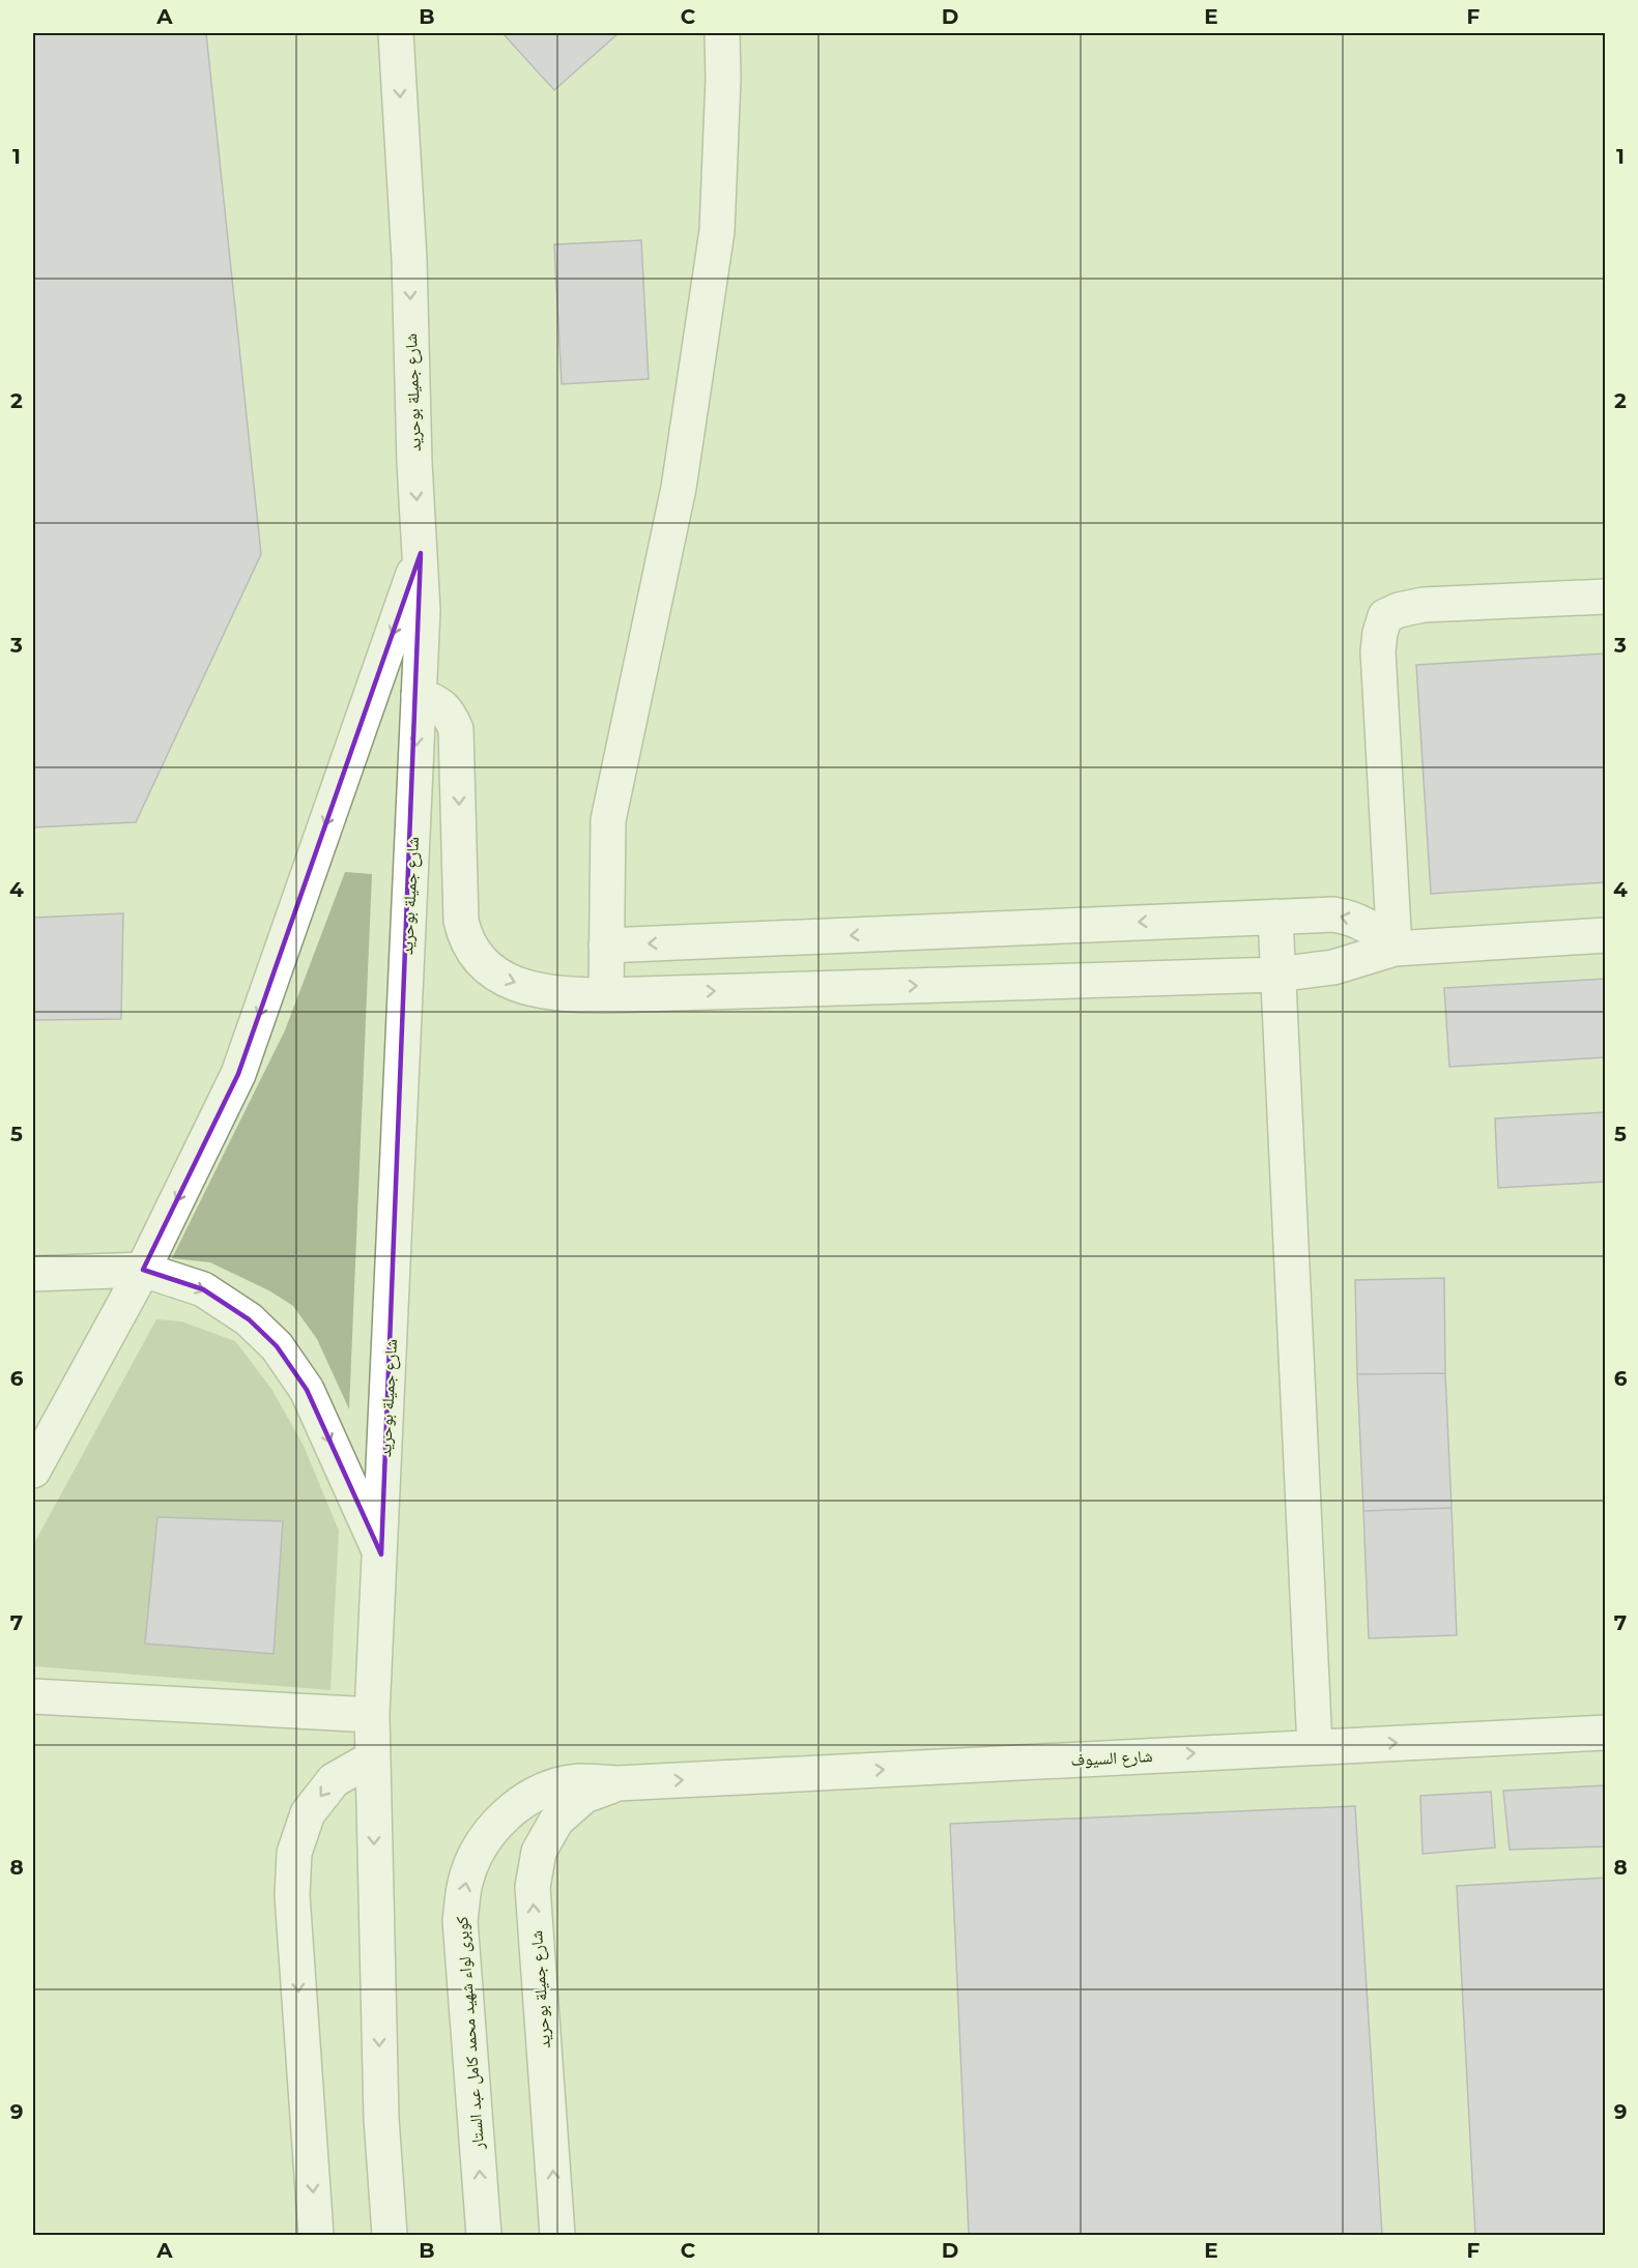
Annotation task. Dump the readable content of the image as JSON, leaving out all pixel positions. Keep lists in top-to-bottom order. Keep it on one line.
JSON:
{"streets":{"main road":["شارع جميلة بوحريد","شارع السيوف","كوبرى لواء شهيد محمد كامل عبد الستار"]},"crossings":[["شارع جميلة بوحريد","شارع السيوف"],["شارع جميلة بوحريد","كوبرى لواء شهيد محمد كامل عبد الستار"],["شارع السيوف","كوبرى لواء شهيد محمد كامل عبد الستار"]],"one_way":["شارع السيوف"],"grid":{"columns":["A","B","C","D","E","F"],"rows":["1","2","3","4","5","6","7","8","9"]}}
